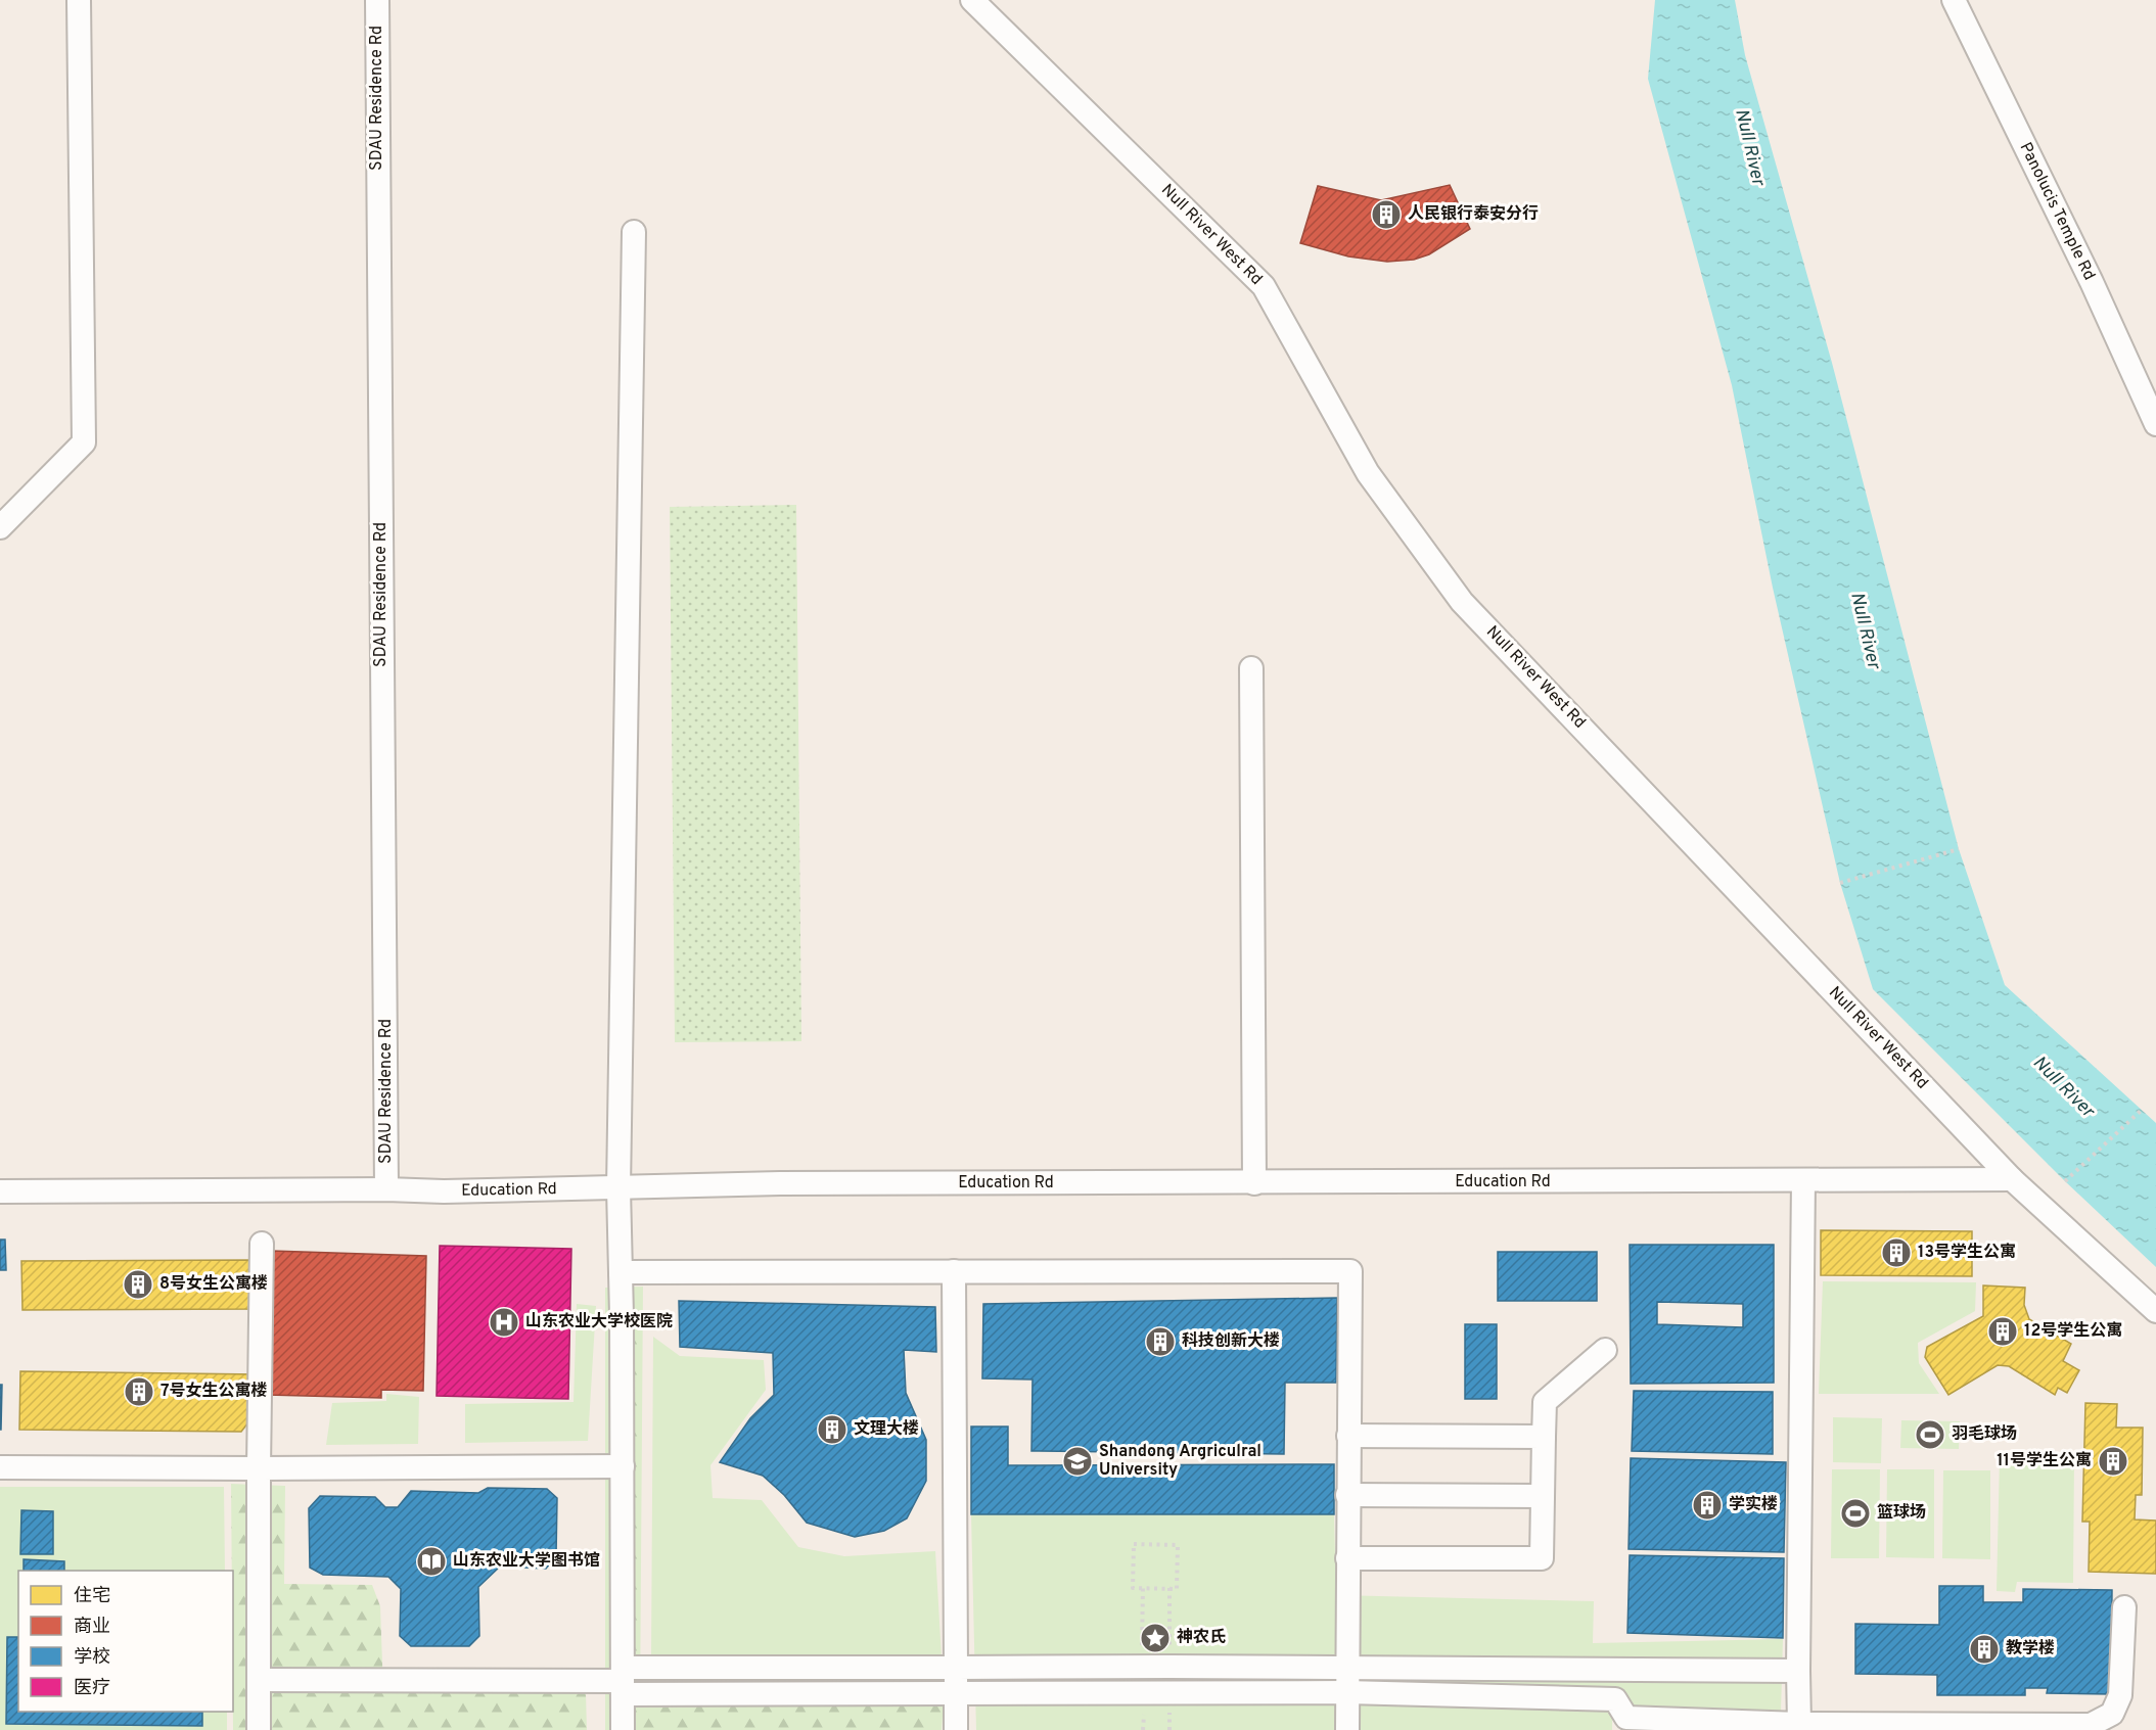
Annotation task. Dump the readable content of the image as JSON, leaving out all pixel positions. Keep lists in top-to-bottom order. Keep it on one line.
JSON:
{"streets":{"street":["SDAU Residence Rd","Panolucis Temple Rd","Null River West Rd","Education Rd"]},"crossings":[["SDAU Residence Rd","Education Rd"],["Null River West Rd","Education Rd"]],"water":["Null River"],"places":{"building":["人民银行泰安分行","13号学生公寓","8号女生公寓楼","12号学生公寓","科技创新大楼","7号女生公寓楼","文理大楼","11号学生公寓","学实楼","教学楼"],"hospital":["山东农业大学校医院"],"sports":["羽毛球场","篮球场"],"school or university":["Shandong Argriculral University"],"library":["山东农业大学图书馆"],"place":["神农氏"]},"legend":["住宅","商业","学校","医疗"]}
